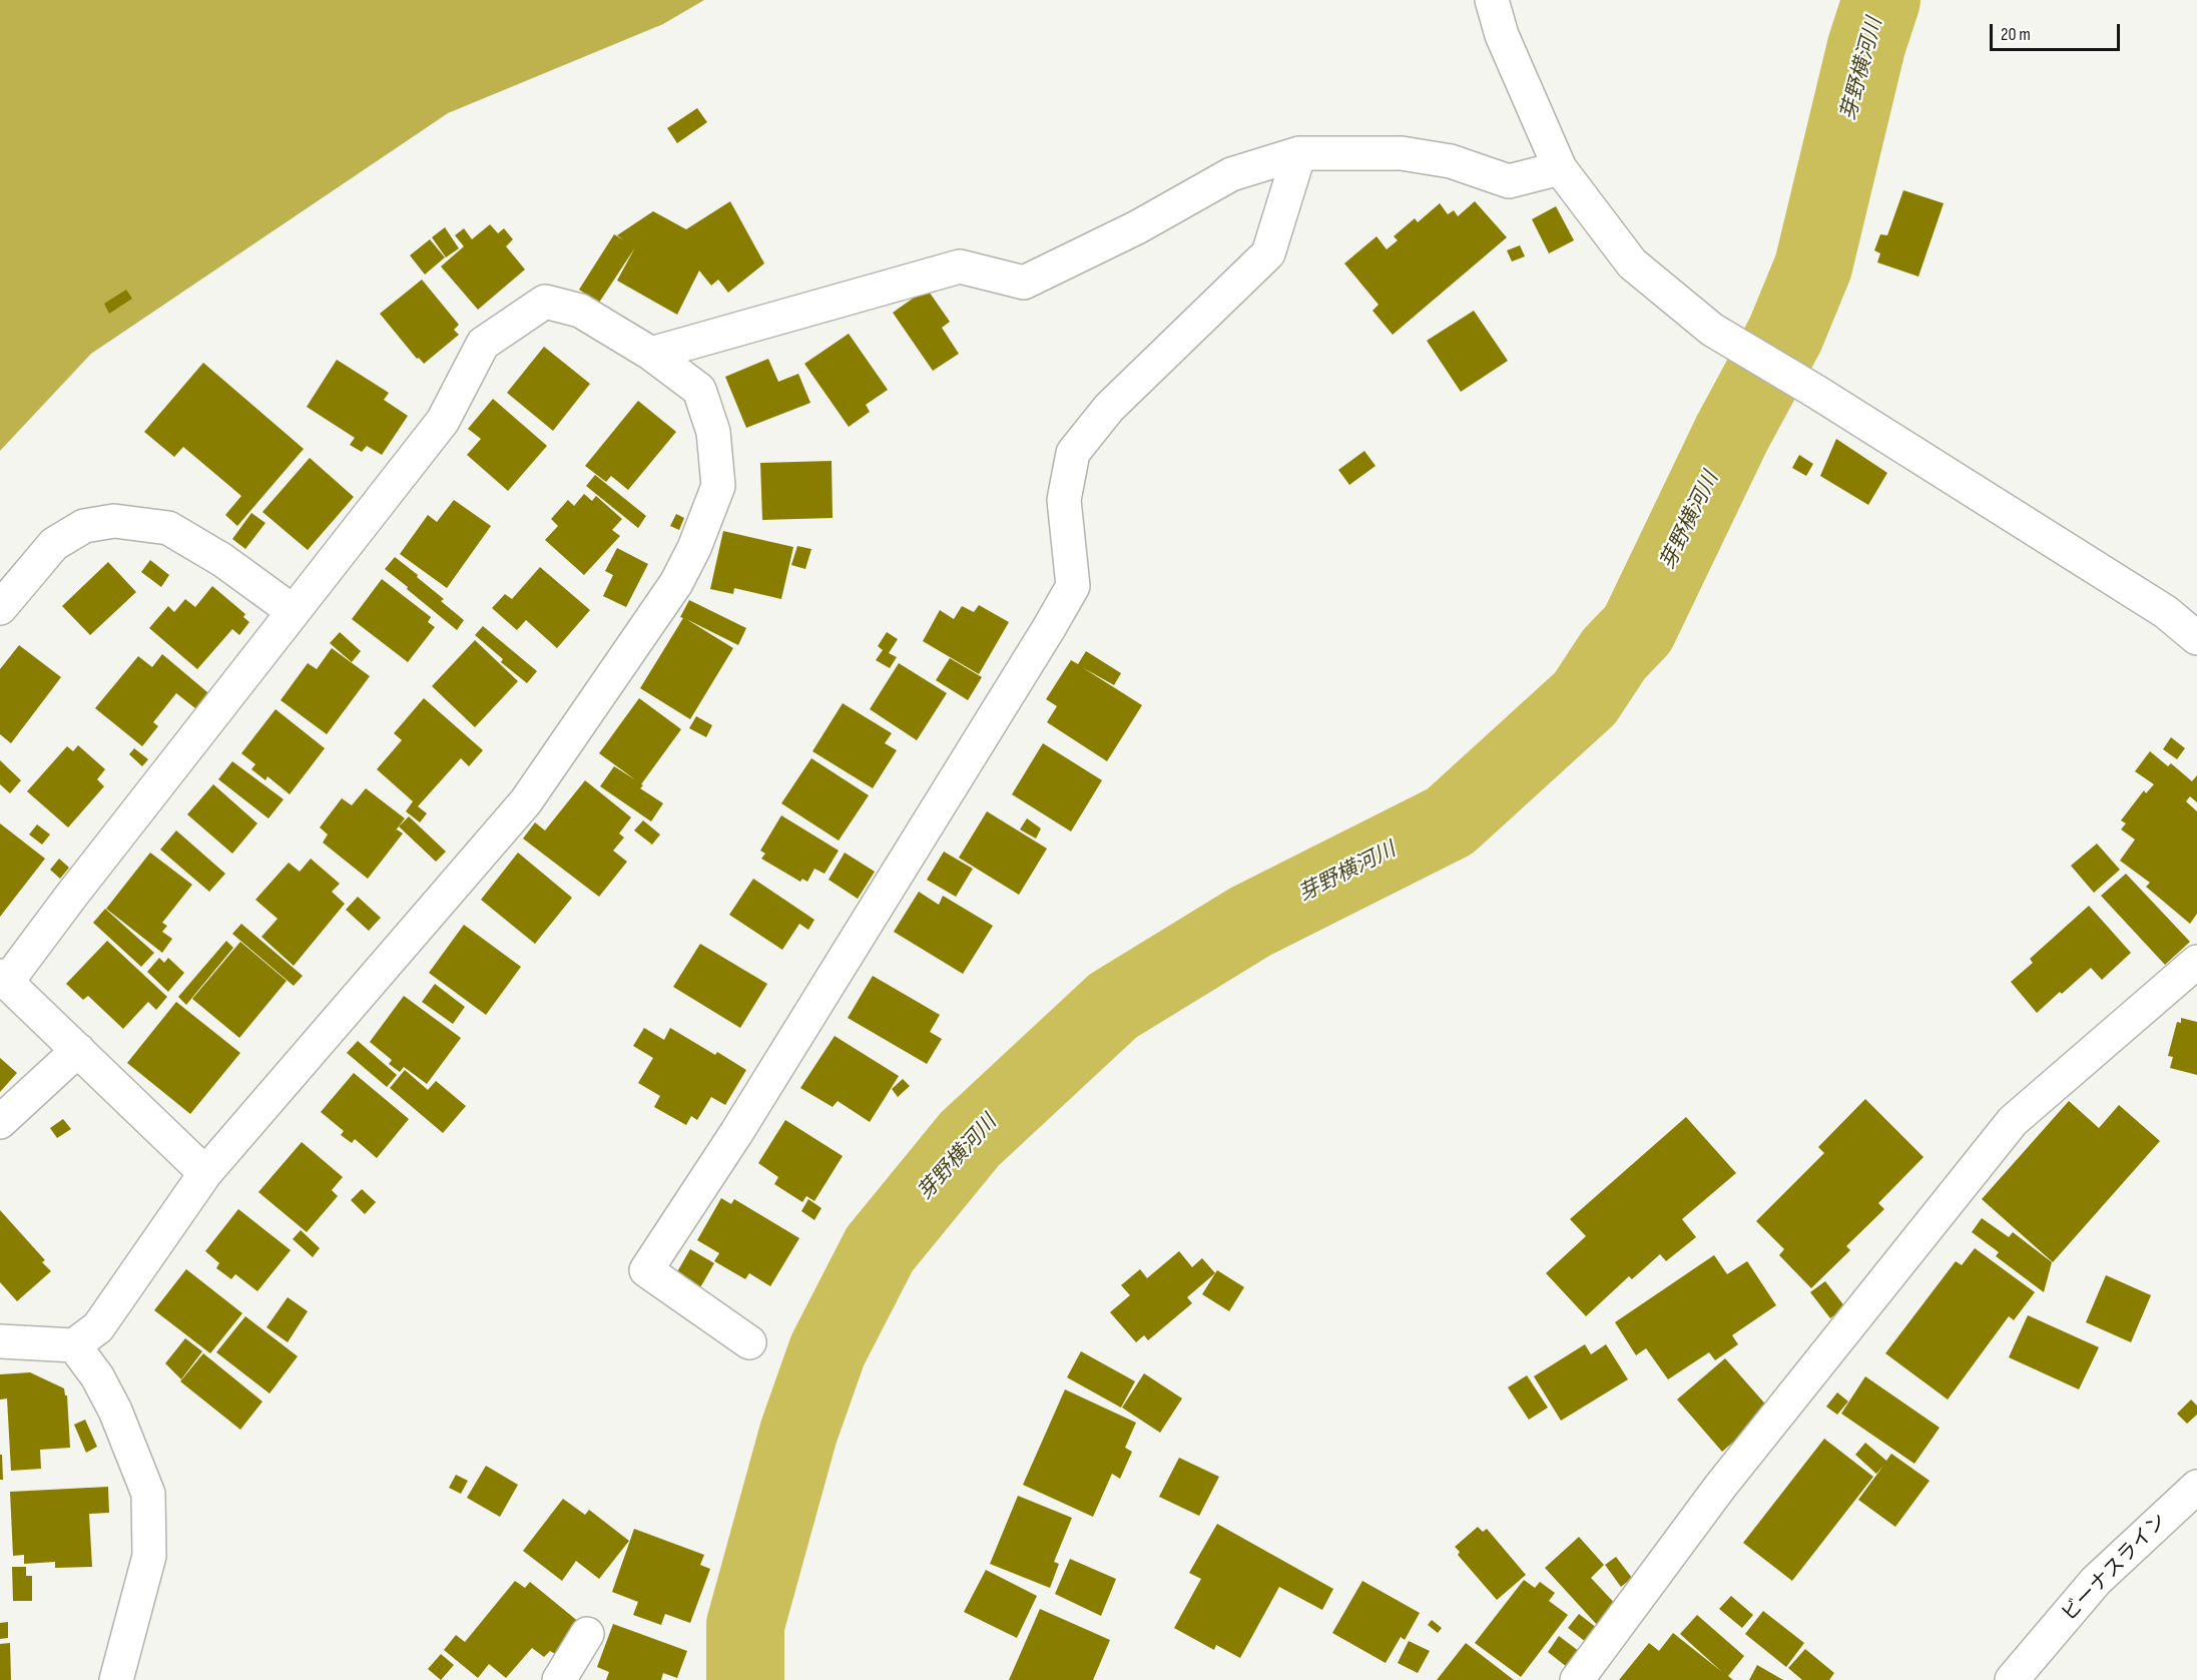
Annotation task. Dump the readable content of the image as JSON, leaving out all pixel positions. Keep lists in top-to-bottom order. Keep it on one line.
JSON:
{"streets":{"street":["ビーナスライン"]},"water":["芽野横河川"],"scale_bar":"20 m"}
